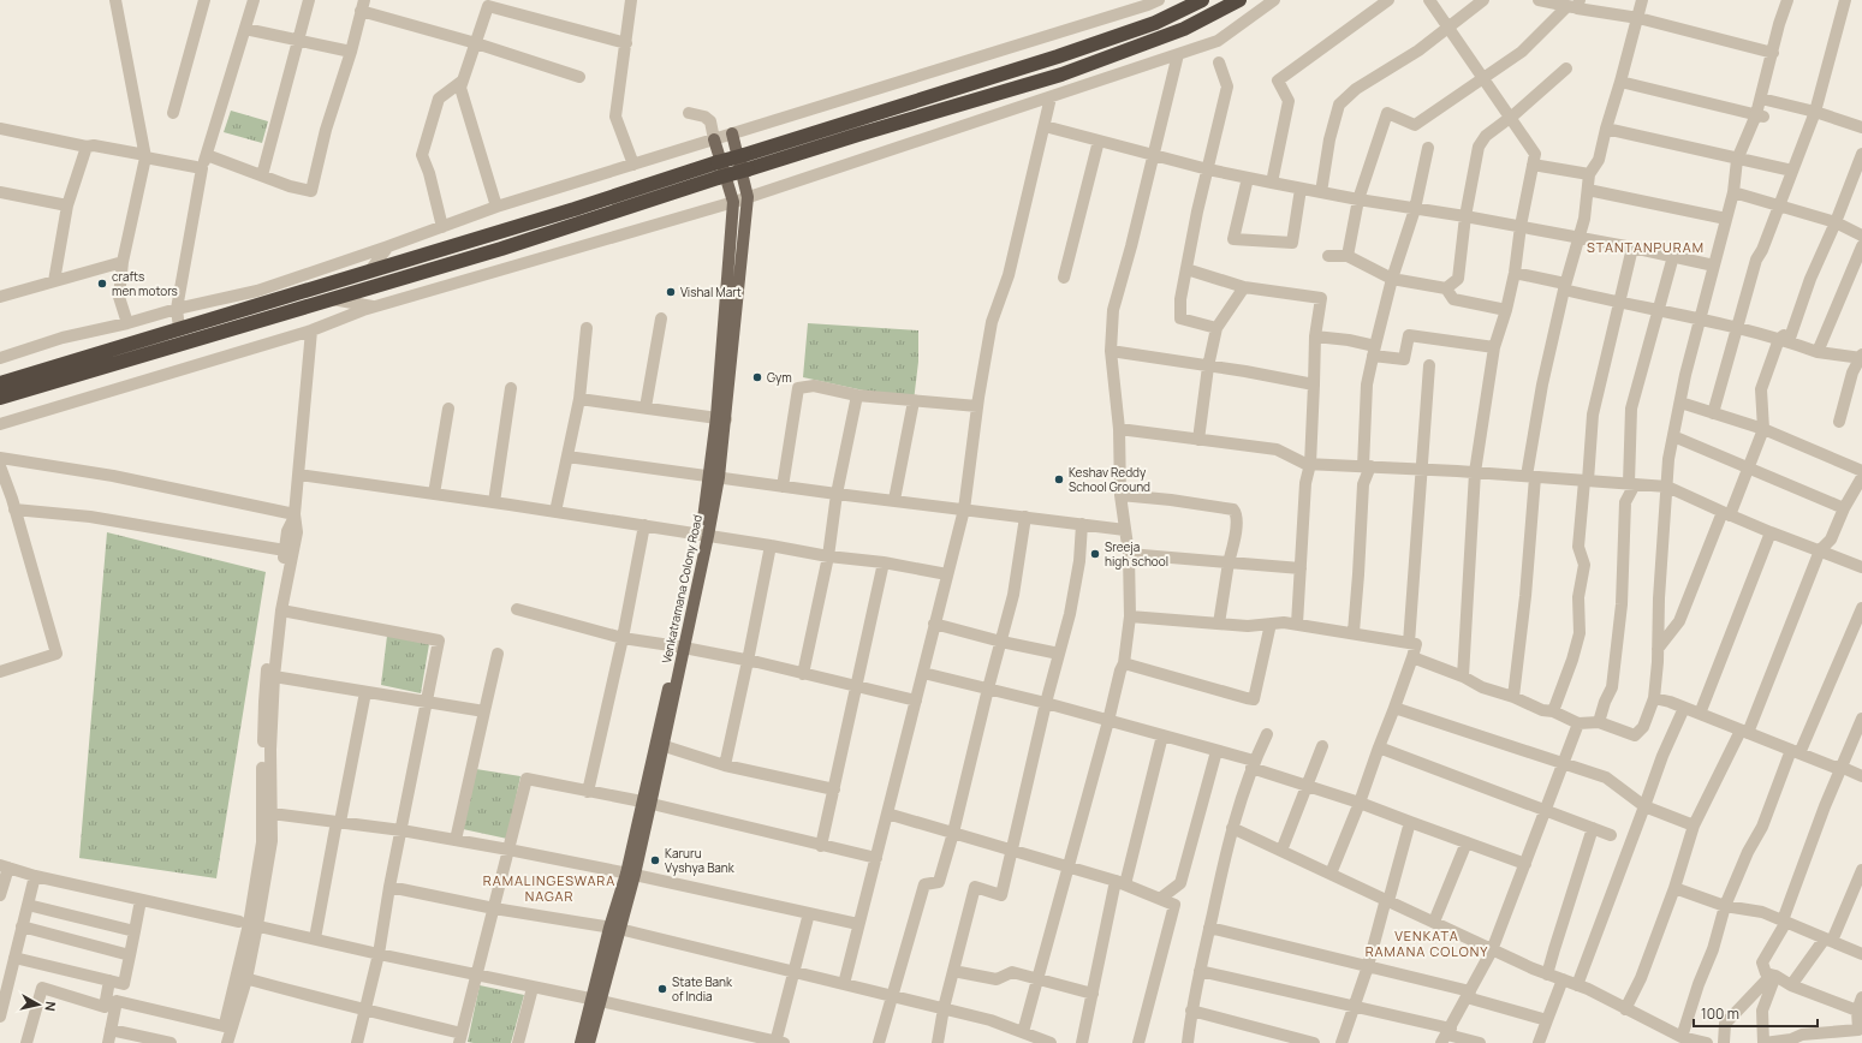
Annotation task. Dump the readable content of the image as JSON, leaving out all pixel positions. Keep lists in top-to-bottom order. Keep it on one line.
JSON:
{"streets":{"main road":["Venkatramana Colony Road"]},"districts":["STANTANPURAM","RAMALINGESWARA NAGAR","VENKATA RAMANA COLONY"],"places":["crafts men motors","Vishal Mart","Gym","Keshav Reddy School Ground","Sreeja high school","Karuru Vyshya Bank","State Bank of India"],"scale_bar":"100 m","north":"right"}
